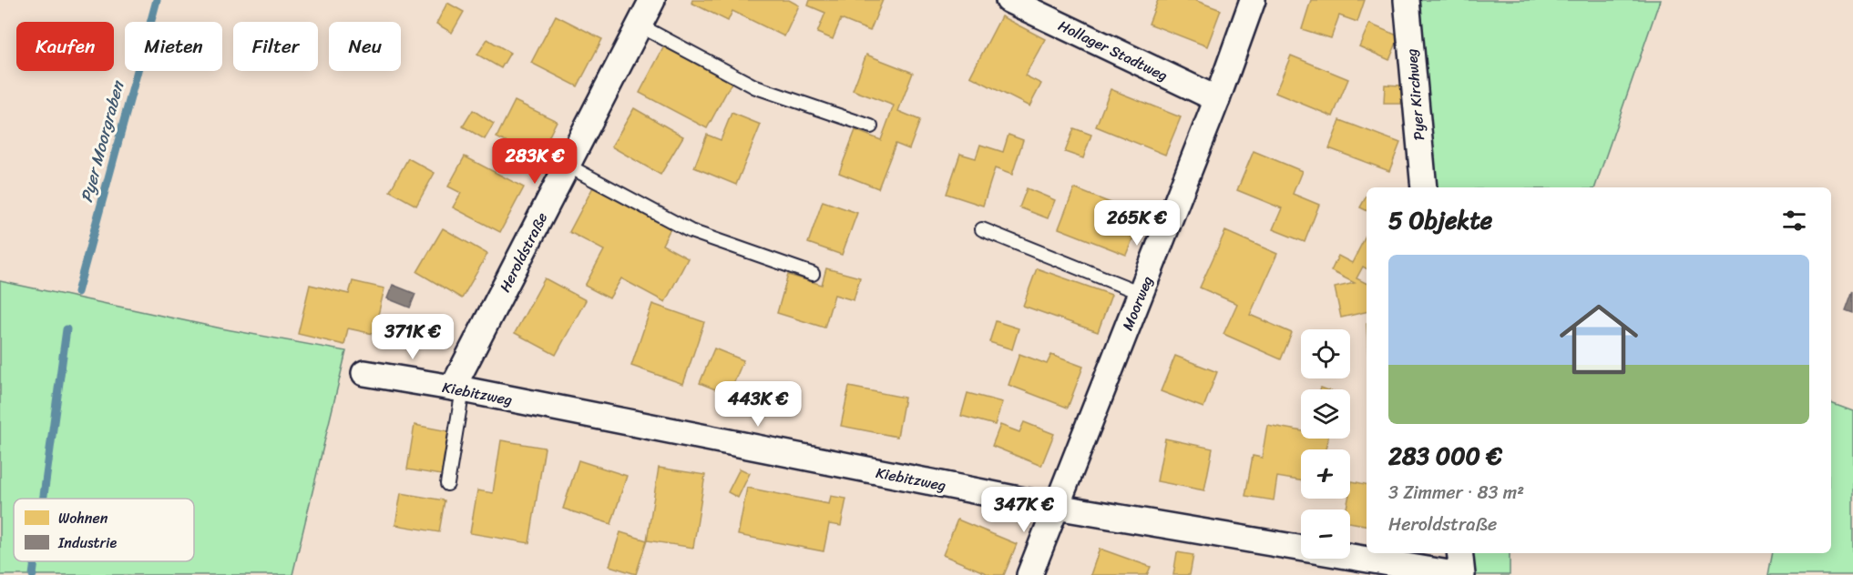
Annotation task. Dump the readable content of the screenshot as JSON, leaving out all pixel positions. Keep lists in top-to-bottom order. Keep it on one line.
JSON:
{"streets":{"street":["Hollager Stadtweg","Pyer Kirchweg","Heroldstraße","Moorweg","Kiebitzweg"]},"crossings":[["Hollager Stadtweg","Moorweg"],["Heroldstraße","Kiebitzweg"],["Moorweg","Kiebitzweg"]],"water":["Pyer Moorgraben"],"legend":["Wohnen","Industrie"],"page":{"chip":["Kaufen","Mieten","Filter","Neu"],"price":["283K €","265K €","371K €","443K €","347K €"],"heading":"5 Objekte","list":[{"name":"283 000 €","note":"3 Zimmer · 83 m² · Heroldstraße"}],"map_buttons":["+","−"]}}
